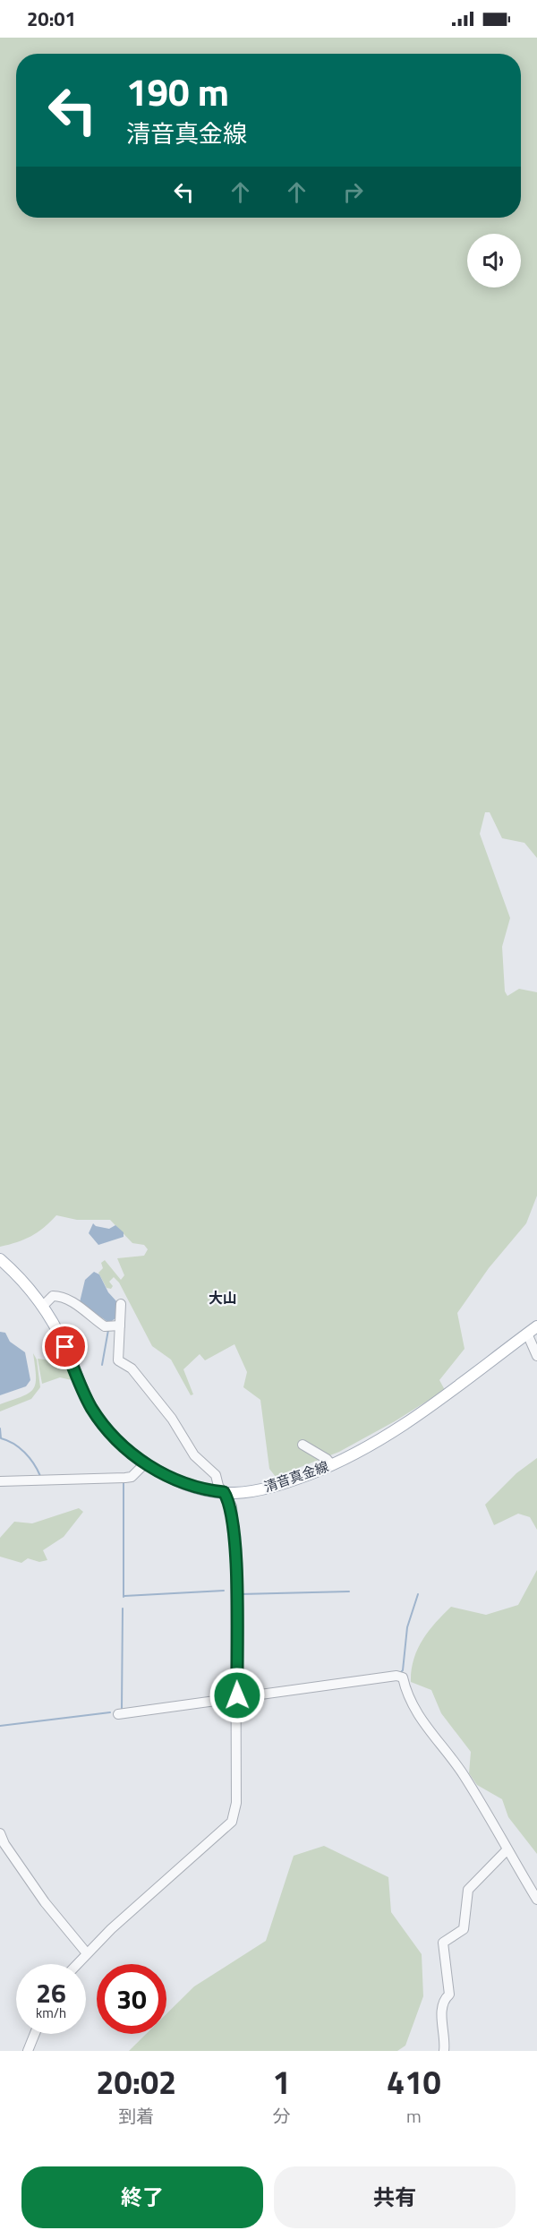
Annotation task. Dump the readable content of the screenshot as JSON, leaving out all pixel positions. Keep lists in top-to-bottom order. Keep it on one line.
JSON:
{"streets":{"main road":["清音真金線"]},"districts":["大山"],"page":{"status":"20:01","turn":["190 m","清音真金線"],"speed":"26 km/h","limit":"30","eta":["20:02","到着","1","分","410","m"],"buttons":["終了","共有"]}}
